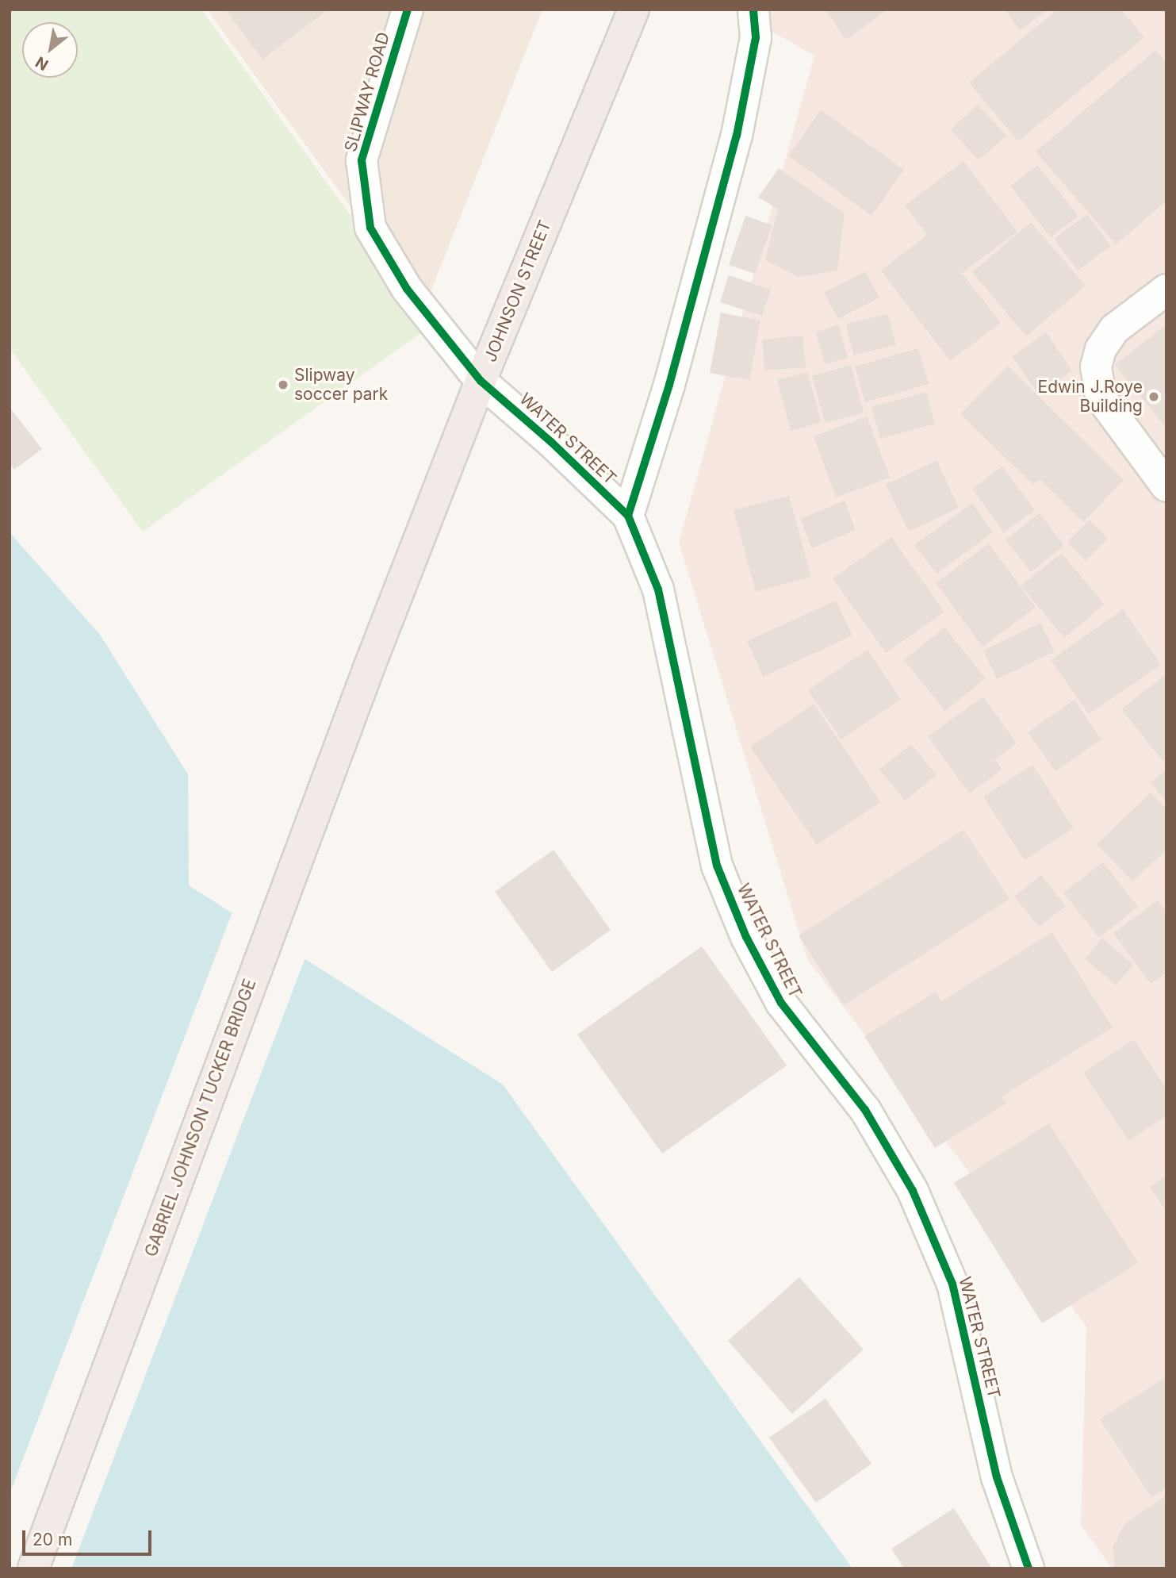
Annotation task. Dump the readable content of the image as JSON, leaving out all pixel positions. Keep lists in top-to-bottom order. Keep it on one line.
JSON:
{"streets":{"highway":["JOHNSON STREET","GABRIEL JOHNSON TUCKER BRIDGE"],"street":["SLIPWAY ROAD","WATER STREET"]},"crossings":[["SLIPWAY ROAD","JOHNSON STREET"],["SLIPWAY ROAD","WATER STREET"],["JOHNSON STREET","WATER STREET"],["JOHNSON STREET","GABRIEL JOHNSON TUCKER BRIDGE"]],"places":["Slipway soccer park","Edwin J.Roye Building"],"scale_bar":"20 m","north":"bottom left"}
